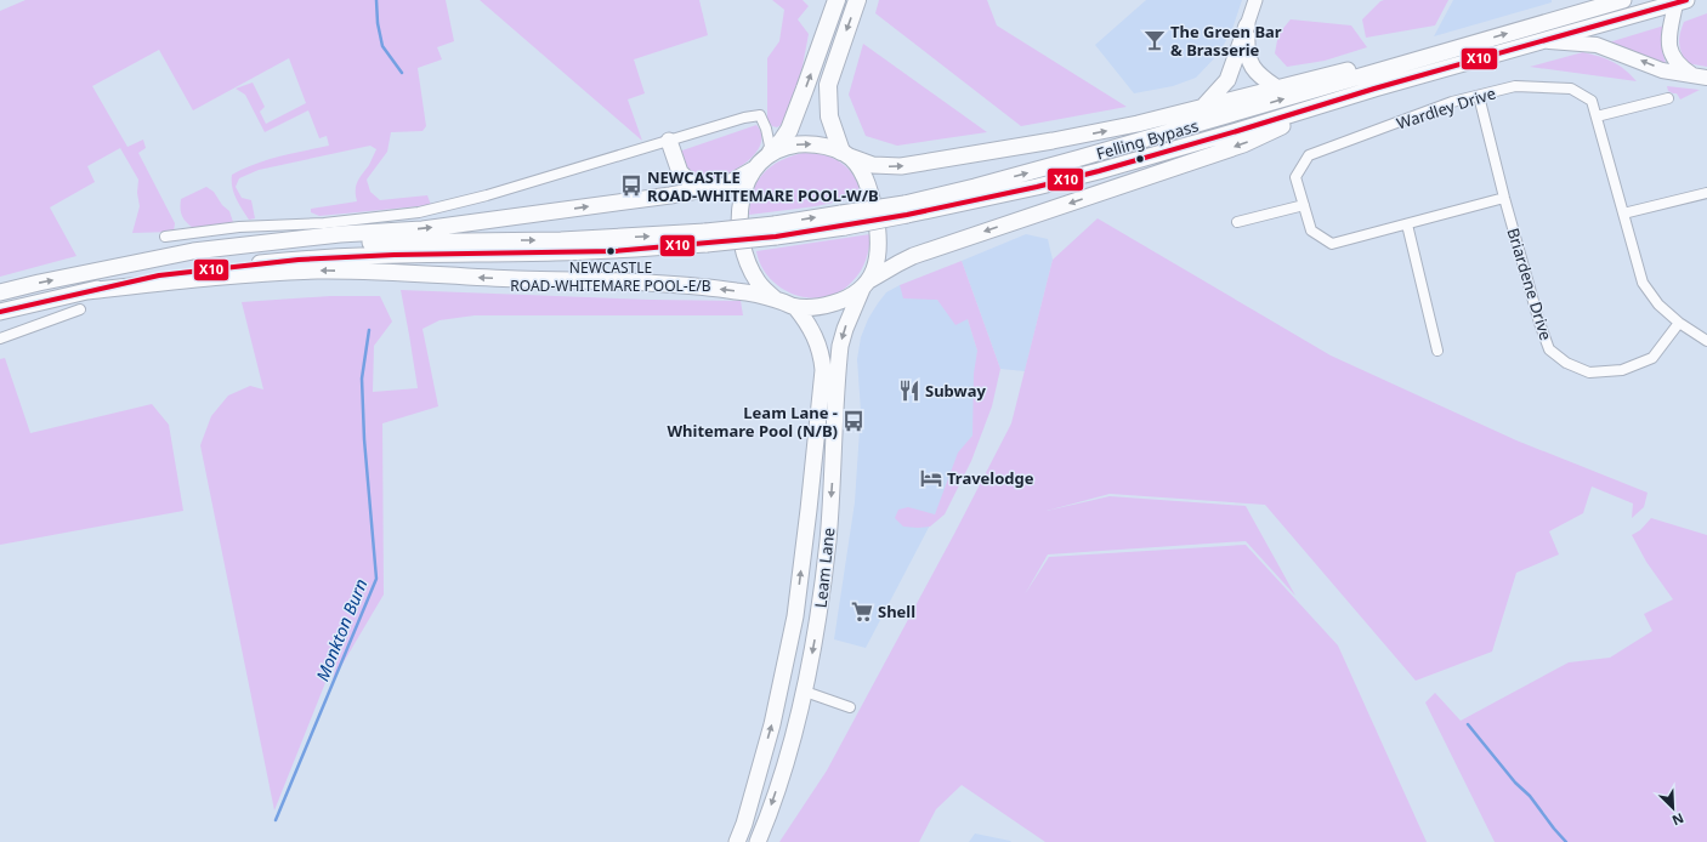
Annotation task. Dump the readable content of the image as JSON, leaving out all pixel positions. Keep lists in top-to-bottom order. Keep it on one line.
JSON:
{"streets":{"highway":["Felling Bypass","Leam Lane"],"street":["Wardley Drive","Briardene Drive"]},"crossings":[["Wardley Drive","Briardene Drive"]],"water":["Monkton Burn"],"places":{"bar":["The Green Bar & Brasserie"],"bus stop":["NEWCASTLE ROAD-WHITEMARE POOL-W/B","Leam Lane - Whitemare Pool (N/B)"],"other":["NEWCASTLE ROAD-WHITEMARE POOL-E/B"],"restaurant":["Subway"],"hotel":["Travelodge"],"supermarket":["Shell"]},"lines":["transit line X10"],"north":"bottom right"}
